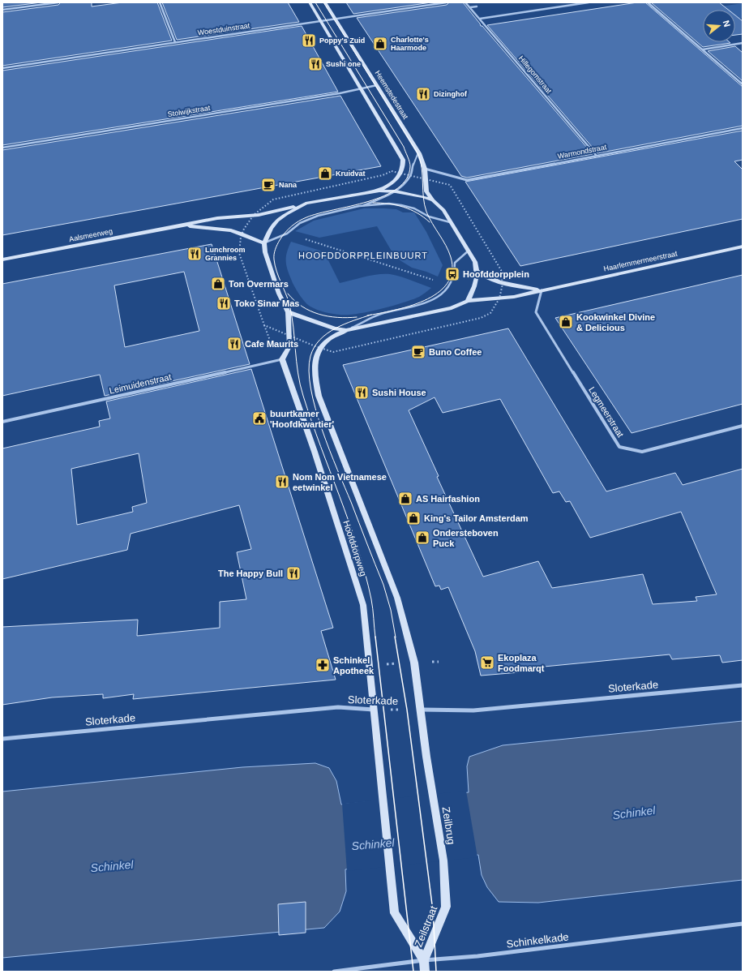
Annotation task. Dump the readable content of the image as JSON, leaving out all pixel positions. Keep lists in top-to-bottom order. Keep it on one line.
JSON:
{"streets":{"street":["Woestduinstraat","Hillegomstraat","Heemstedestraat","Stolwijkstraat","Warmondstraat","Aalsmeerweg","Haarlemmermeerstraat","Leimuidenstraat","Legmeerstraat","Hoofddorpweg","Sloterkade","Zeilbrug","Zeilstraat","Schinkelkade"]},"crossings":[["Woestduinstraat","Heemstedestraat"],["Hillegomstraat","Warmondstraat"],["Heemstedestraat","Stolwijkstraat"],["Heemstedestraat","Warmondstraat"],["Haarlemmermeerstraat","Legmeerstraat"],["Leimuidenstraat","Hoofddorpweg"],["Hoofddorpweg","Sloterkade"],["Hoofddorpweg","Zeilstraat"],["Sloterkade","Zeilbrug"],["Zeilbrug","Zeilstraat"],["Zeilstraat","Schinkelkade"]],"districts":["HOOFDDORPPLEINBUURT"],"water":["Schinkel"],"places":{"restaurant":["Poppy's Zuid","Sushi one","Dizinghof","Lunchroom Grannies","Toko Sinar Mas","Cafe Maurits","Sushi House","Nom Nom Vietnamese eetwinkel","The Happy Bull"],"shop":["Charlotte's Haarmode","Kruidvat","Ton Overmars","Kookwinkel Divine & Delicious","AS Hairfashion","King's Tailor Amsterdam","Ondersteboven Puck"],"cafe":["Nana","Buno Coffee"],"bus stop":["Hoofddorpplein"],"public building":["buurtkamer 'Hoofdkwartier'"],"supermarket":["Ekoplaza Foodmarqt"],"pharmacy":["Schinkel Apotheek"]},"north":"right"}
